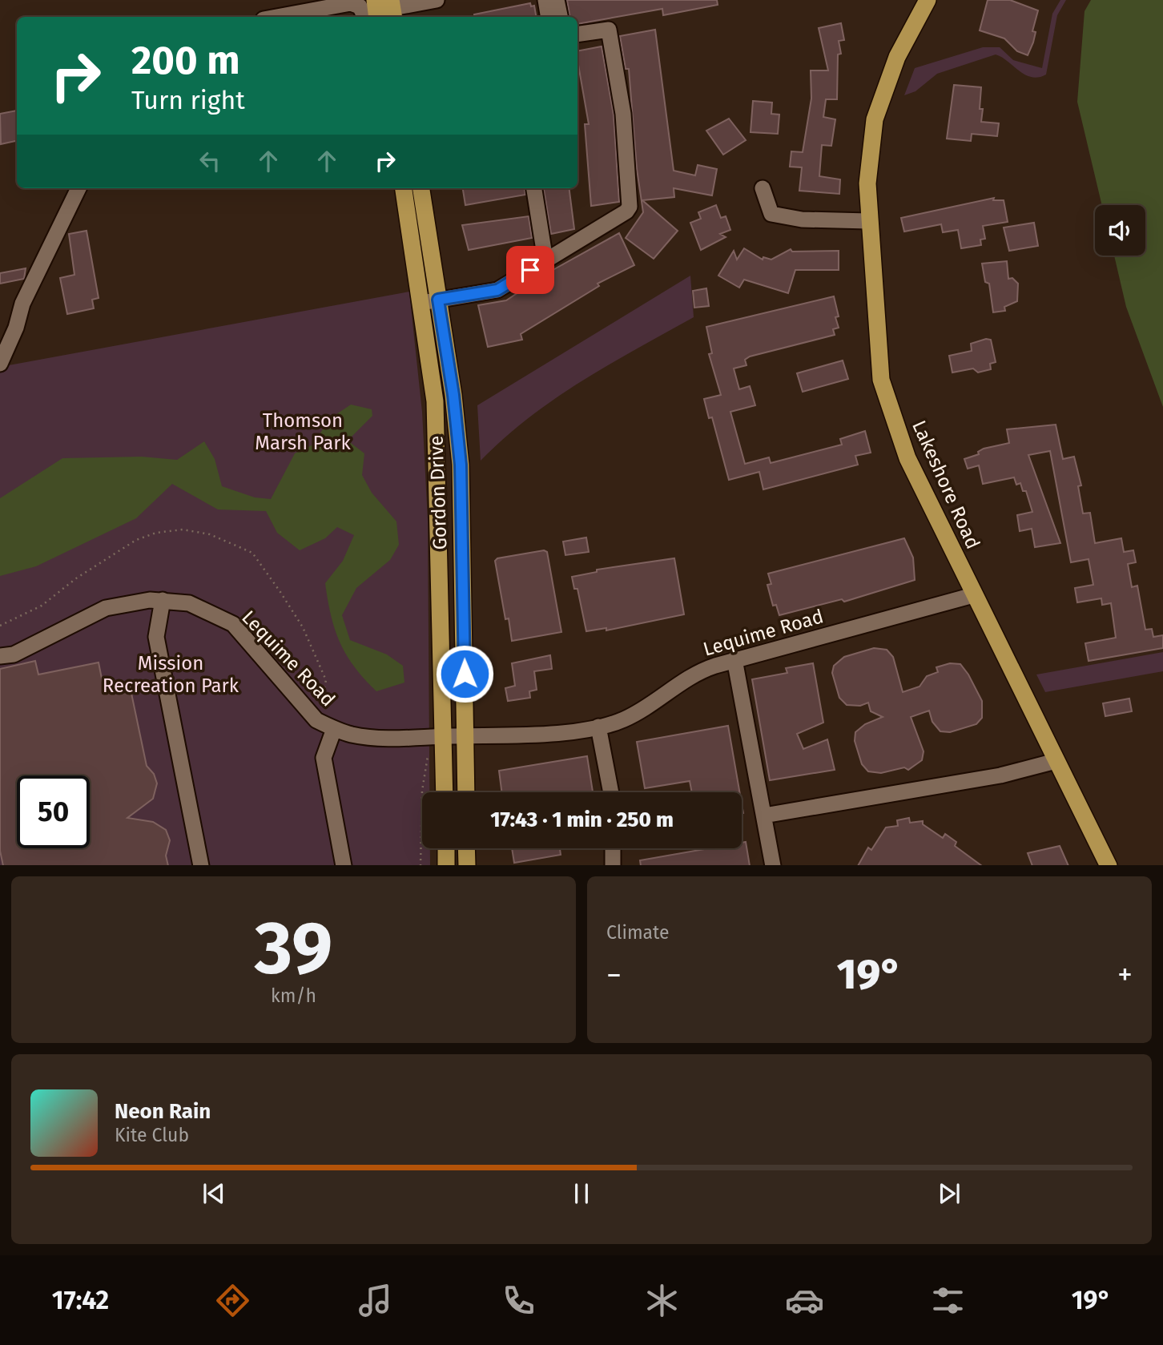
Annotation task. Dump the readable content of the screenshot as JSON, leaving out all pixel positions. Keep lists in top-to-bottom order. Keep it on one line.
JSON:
{"streets":{"main road":["Lakeshore Road","Gordon Drive"],"street":["Lequime Road"]},"crossings":[["Lakeshore Road","Lequime Road"],["Gordon Drive","Lequime Road"]],"parks":["Thomson Marsh Park","Mission Recreation Park"],"page":{"turn":["200 m","Turn right"],"limit":"50","trip":"17:43 · 1 min · 250 m","tile":[["39","km/h"],"Climate"],"heat":["−","19°","+"],"song":["Neon Rain","Kite Club"],"tabs":["17:42","19°"]}}
